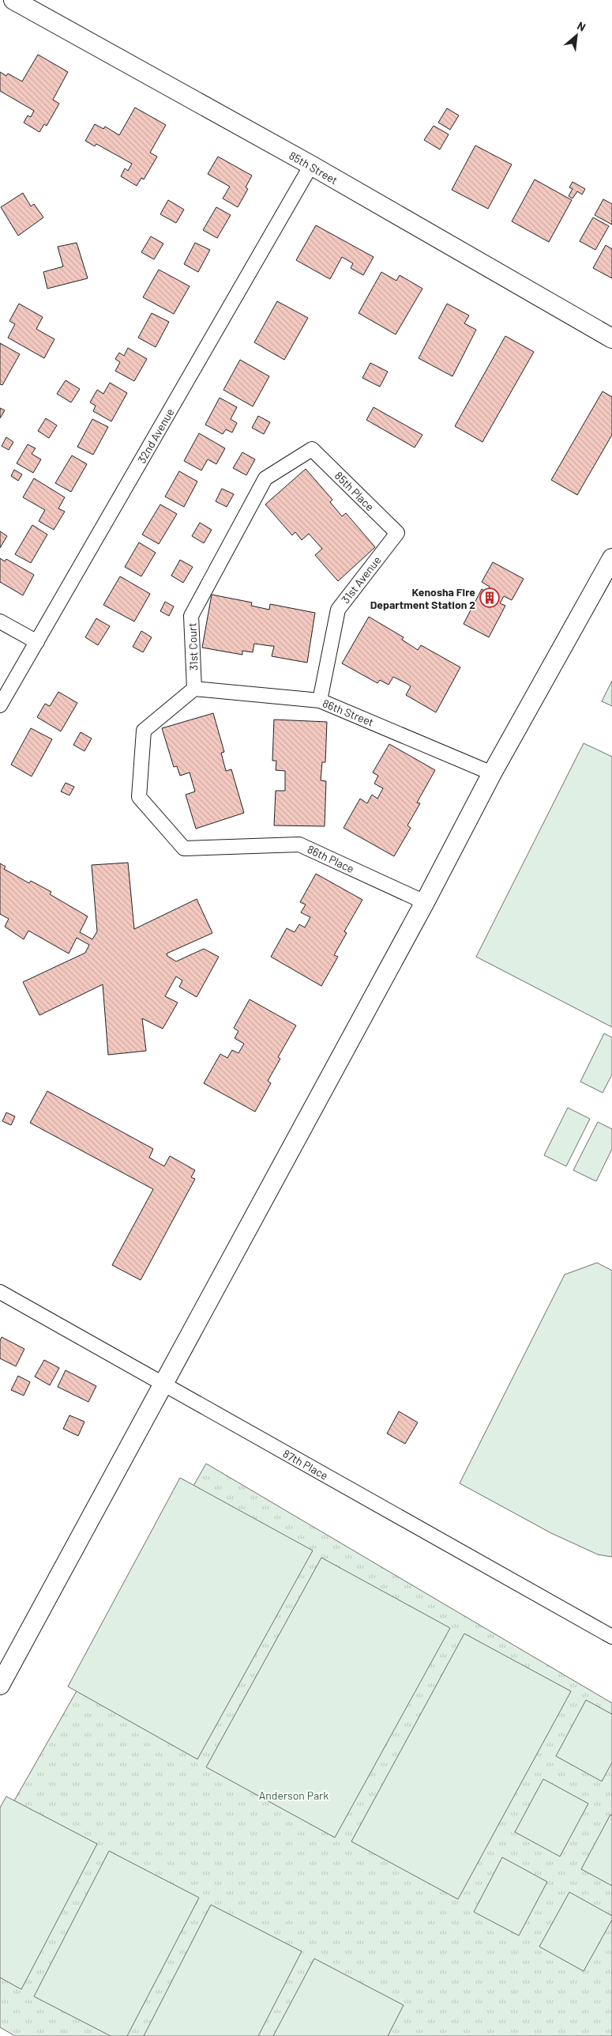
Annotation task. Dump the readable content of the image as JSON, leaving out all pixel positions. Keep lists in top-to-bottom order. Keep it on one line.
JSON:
{"streets":{"street":["85th Street","32nd Avenue","85th Place","31st Avenue","31st Court","86th Street","86th Place","87th Place"]},"crossings":[["85th Street","32nd Avenue"],["85th Place","31st Avenue"],["85th Place","31st Court"],["31st Avenue","86th Street"],["31st Court","86th Street"],["31st Court","86th Place"],["86th Street","86th Place"]],"parks":["Anderson Park"],"places":{"building":["Kenosha Fire Department Station 2"]},"north":"top right"}
